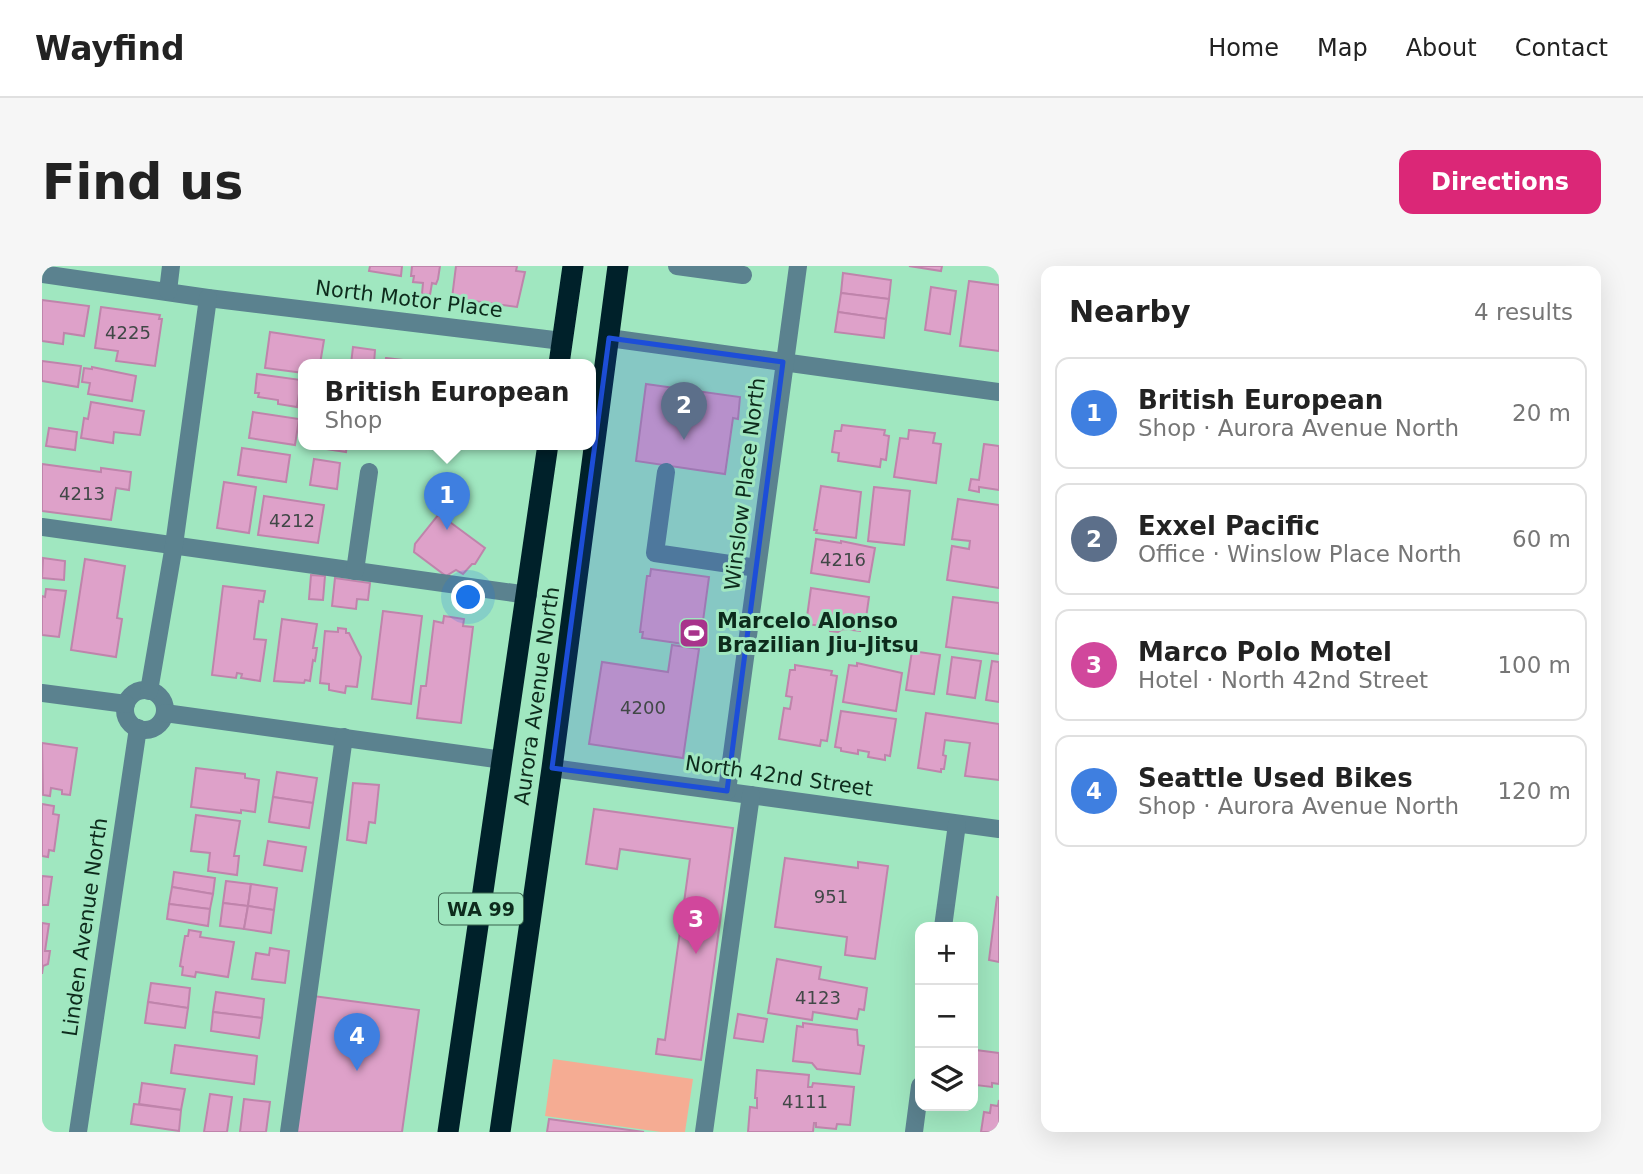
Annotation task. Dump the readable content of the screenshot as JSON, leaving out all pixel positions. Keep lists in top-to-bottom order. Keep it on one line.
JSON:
{"streets":{"highway":["Aurora Avenue North","WA 99"],"street":["North Motor Place","Winslow Place North","North 42nd Street","Linden Avenue North"]},"crossings":[["Winslow Place North","North 42nd Street"],["Aurora Avenue North","North 42nd Street"]],"places":{"sports":["Marcelo Alonso Brazilian Jiu-Jitsu"]},"house_numbers":["4225","4213","4212","4216","4200","951","4123","4111"],"page":{"header":"Wayfind","nav":["Home","Map","About","Contact"],"buttons":"Directions","title":"Find us","heading":["Nearby","4 results"],"list":[{"mark":"1","name":"British European","note":"Shop · Aurora Avenue North","value":"20 m"},{"mark":"2","name":"Exxel Pacific","note":"Office · Winslow Place North","value":"60 m"},{"mark":"3","name":"Marco Polo Motel","note":"Hotel · North 42nd Street","value":"100 m"},{"mark":"4","name":"Seattle Used Bikes","note":"Shop · Aurora Avenue North","value":"120 m"}],"popup":["British European","Shop"],"pins":["2","1","3","4"],"map_buttons":["+","−"]}}
